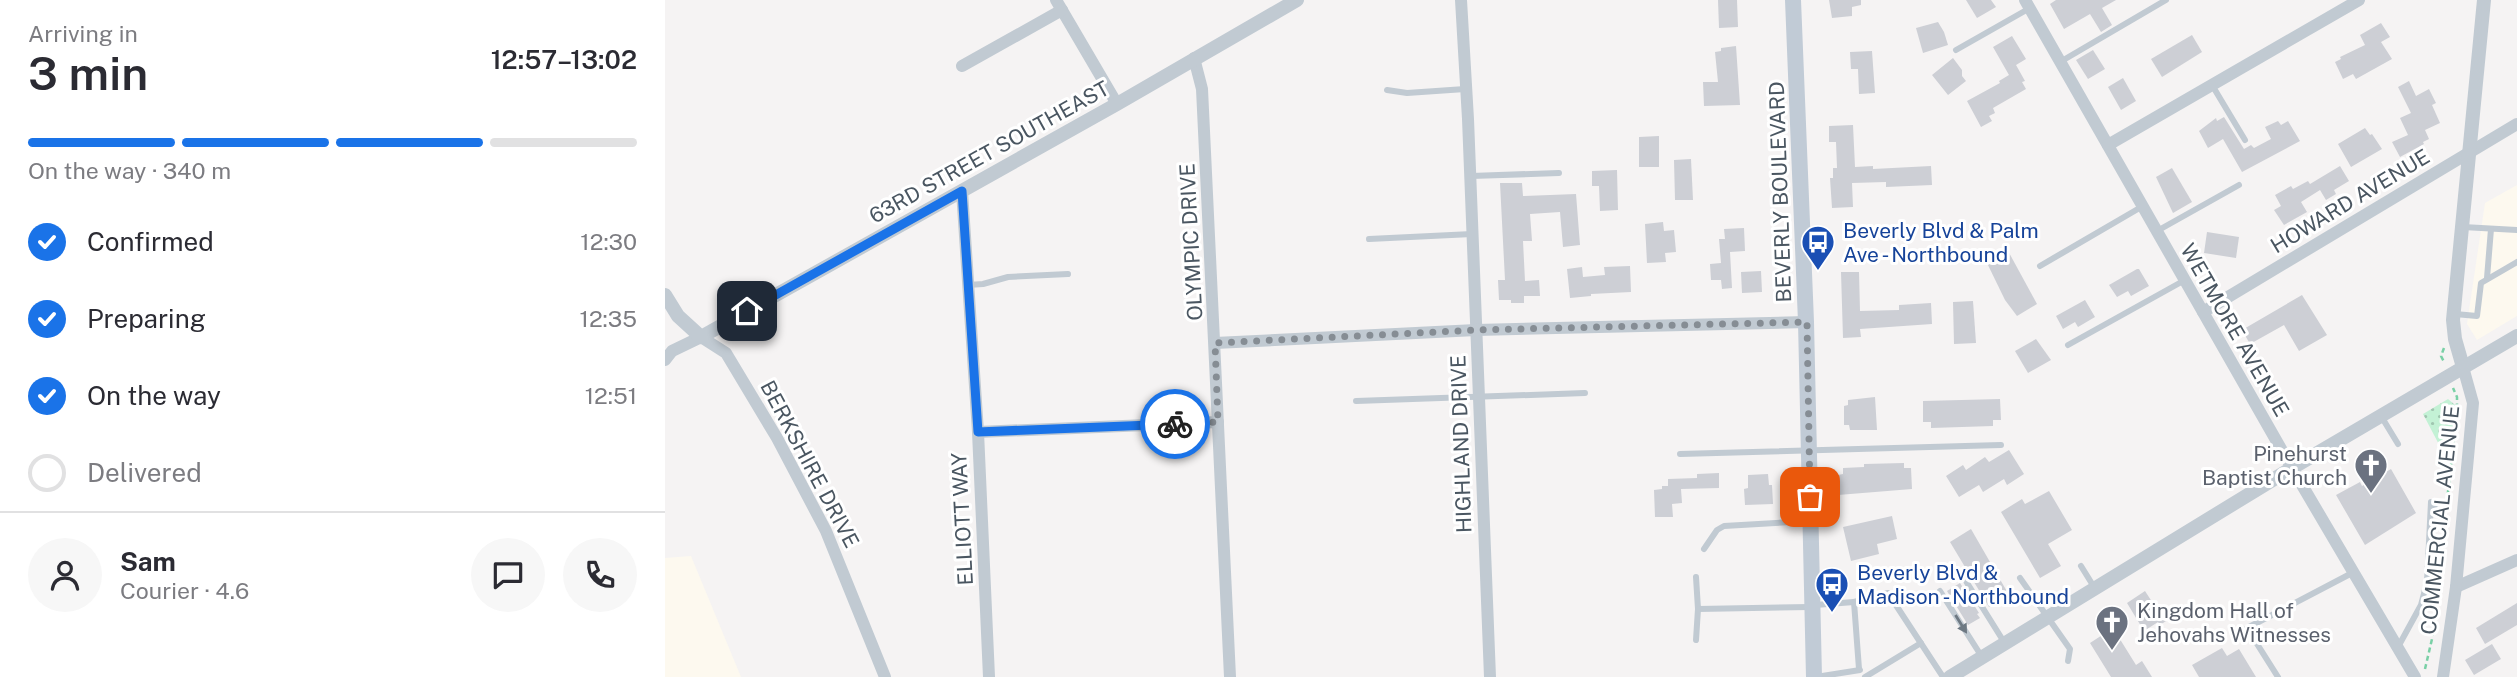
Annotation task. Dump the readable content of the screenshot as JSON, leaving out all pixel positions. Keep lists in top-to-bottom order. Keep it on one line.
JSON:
{"streets":{"main road":["BEVERLY BOULEVARD"],"street":["63RD STREET SOUTHEAST","HOWARD AVENUE","OLYMPIC DRIVE","WETMORE AVENUE","HIGHLAND DRIVE","BERKSHIRE DRIVE","ELLIOTT WAY","COMMERCIAL AVENUE"]},"crossings":[["63RD STREET SOUTHEAST","OLYMPIC DRIVE"],["63RD STREET SOUTHEAST","BERKSHIRE DRIVE"],["63RD STREET SOUTHEAST","ELLIOTT WAY"],["HOWARD AVENUE","WETMORE AVENUE"]],"places":{"bus stop":["Beverly Blvd & Palm Ave - Northbound","Beverly Blvd & Madison - Northbound"],"church":["Pinehurst Baptist Church","Kingdom Hall of Jehovahs Witnesses"]},"page":{"heading":["3 min","Arriving in","12:57–13:02"],"panel":["Sam","Courier · 4.6"],"bar":"On the way · 340 m","list":[["Confirmed","12:30"],["Preparing","12:35"],["On the way","12:51"],"Delivered"]}}
